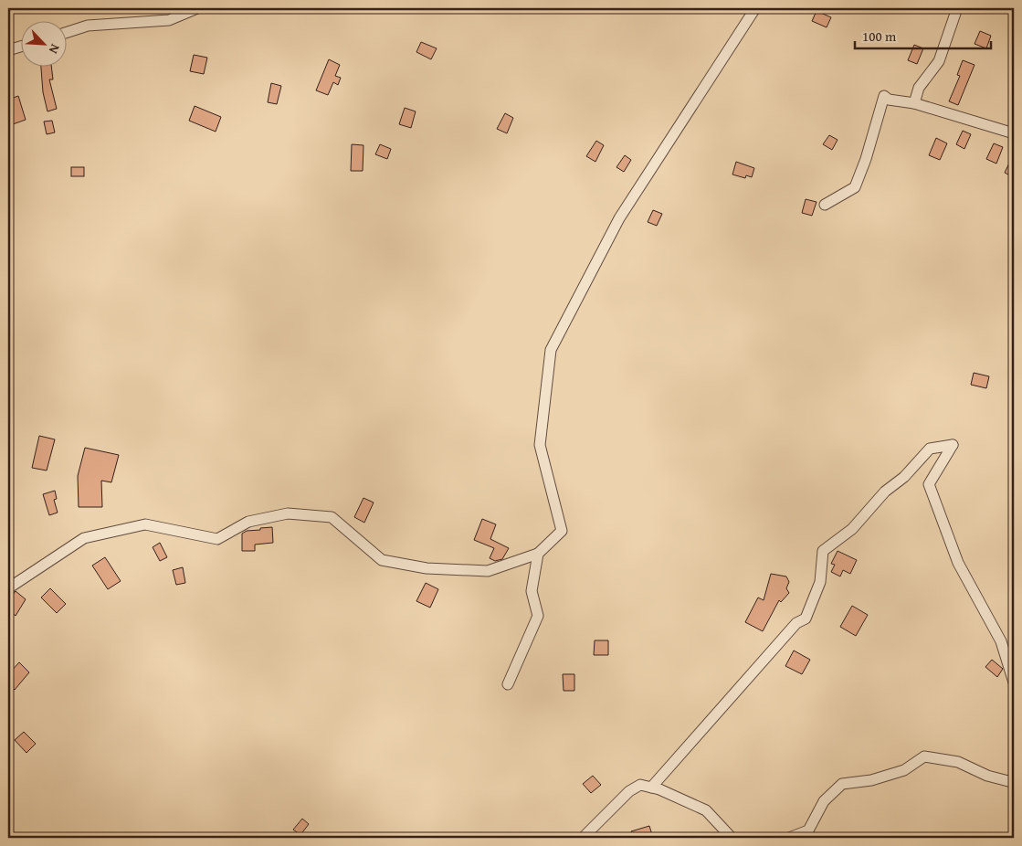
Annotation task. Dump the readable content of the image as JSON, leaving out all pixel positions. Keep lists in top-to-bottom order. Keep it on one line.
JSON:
{"scale_bar":"100 m","north":"bottom right"}
